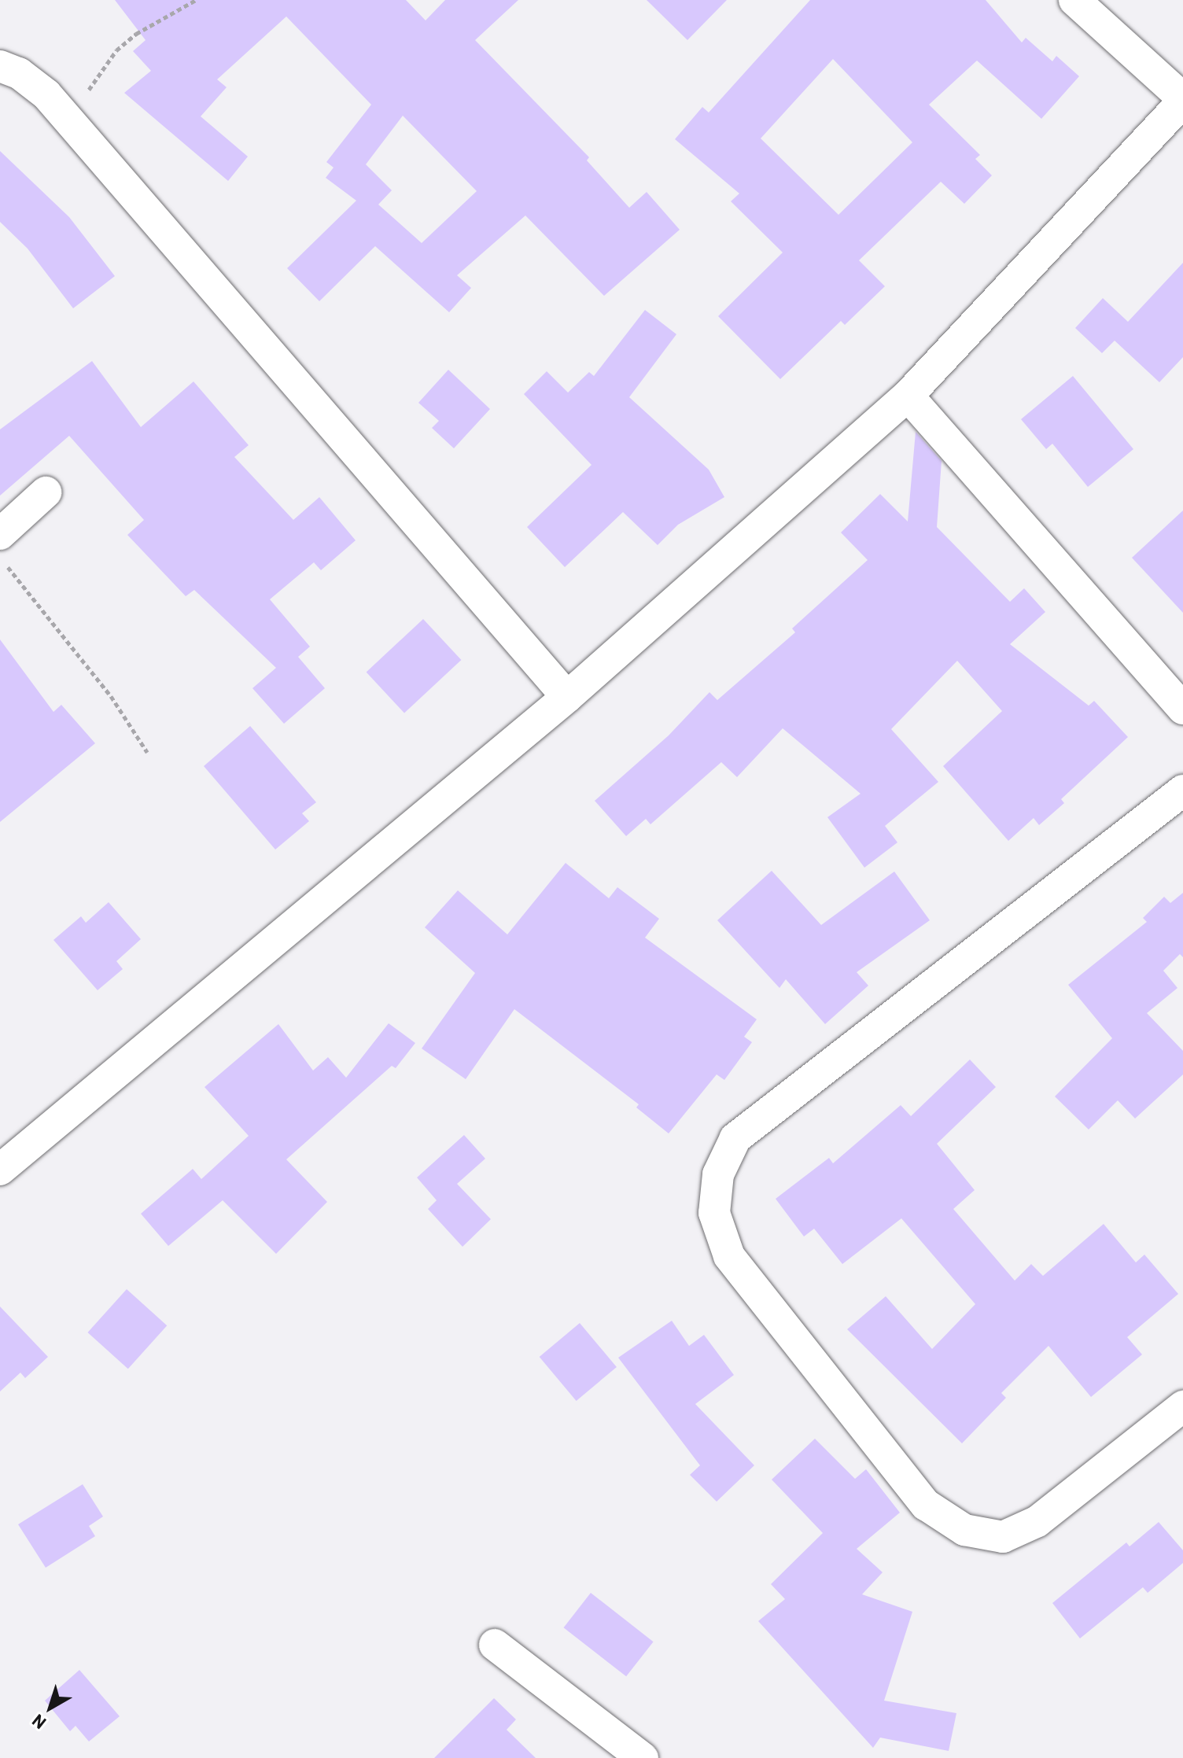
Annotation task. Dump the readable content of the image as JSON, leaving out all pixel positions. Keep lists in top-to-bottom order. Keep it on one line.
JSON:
{"north":"bottom left"}
